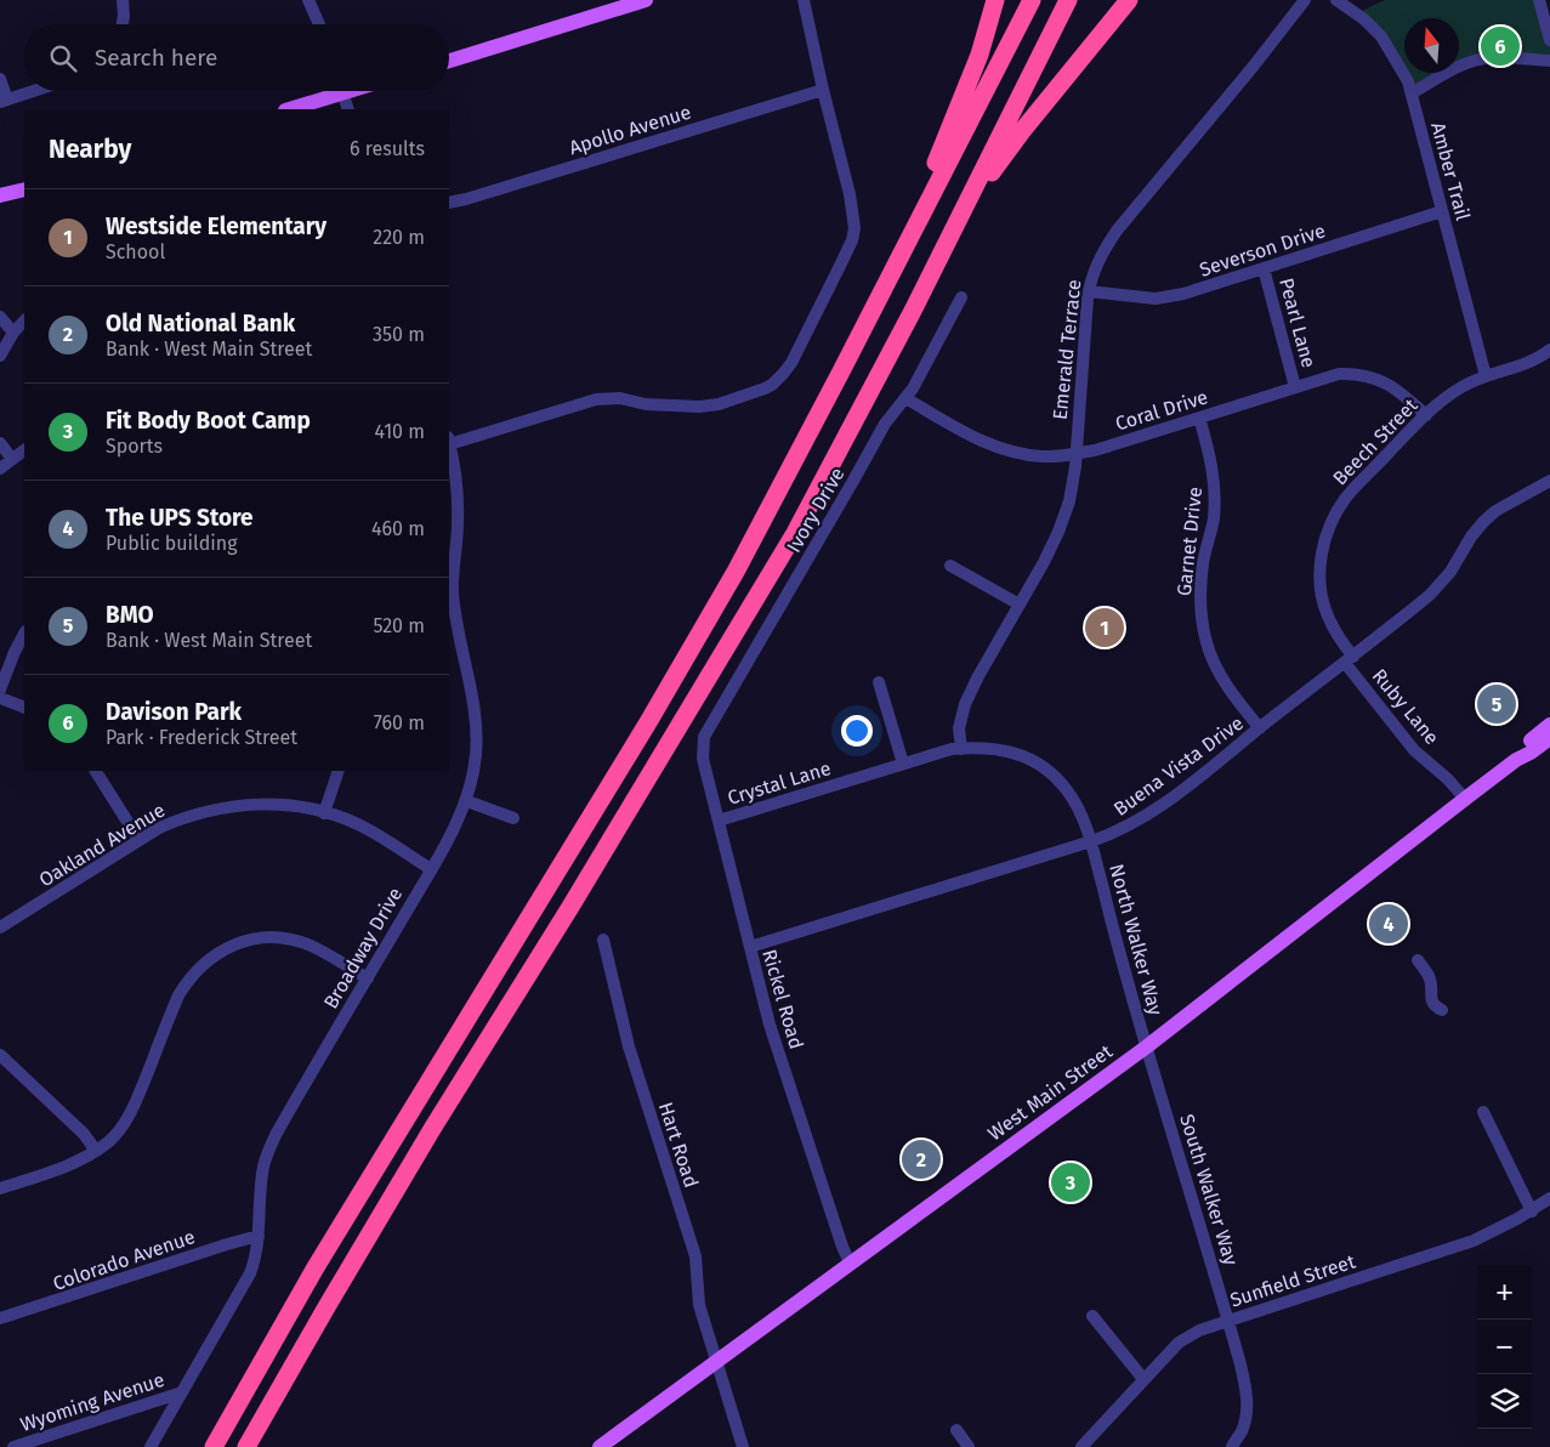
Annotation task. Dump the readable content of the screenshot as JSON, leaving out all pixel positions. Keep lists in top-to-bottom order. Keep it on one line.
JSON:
{"streets":{"main road":["West Main Street"],"street":["Apollo Avenue","Amber Trail","Severson Drive","Pearl Lane","Emerald Terrace","Coral Drive","Beech Street","Ivory Drive","Garnet Drive","Ruby Lane","Buena Vista Drive","Crystal Lane","Oakland Avenue","North Walker Way","Broadway Drive","Rickel Road","Hart Road","South Walker Way","Colorado Avenue","Sunfield Street","Wyoming Avenue"]},"crossings":[["Amber Trail","Severson Drive"],["Amber Trail","Beech Street"],["Severson Drive","Pearl Lane"],["Severson Drive","Emerald Terrace"],["Pearl Lane","Coral Drive"],["Emerald Terrace","Coral Drive"],["Emerald Terrace","Crystal Lane"],["Coral Drive","Beech Street"],["Coral Drive","Ivory Drive"],["Coral Drive","Garnet Drive"],["Beech Street","Ruby Lane"],["Beech Street","Buena Vista Drive"],["Ivory Drive","Rickel Road"],["Garnet Drive","Buena Vista Drive"],["Ruby Lane","Buena Vista Drive"],["Ruby Lane","West Main Street"],["Buena Vista Drive","Crystal Lane"],["Buena Vista Drive","North Walker Way"],["Buena Vista Drive","Rickel Road"],["Crystal Lane","North Walker Way"],["Crystal Lane","Rickel Road"],["Oakland Avenue","Broadway Drive"],["North Walker Way","West Main Street"],["North Walker Way","South Walker Way"],["Broadway Drive","Colorado Avenue"],["Broadway Drive","Wyoming Avenue"],["Rickel Road","West Main Street"],["West Main Street","Hart Road"],["West Main Street","South Walker Way"],["South Walker Way","Sunfield Street"]],"north":"top","page":{"pins":["6","1","5","4","2","3"],"search":"Search here","heading":["Nearby","6 results"],"list":[{"mark":"1","name":"Westside Elementary","note":"School","value":"220 m"},{"mark":"2","name":"Old National Bank","note":"Bank · West Main Street","value":"350 m"},{"mark":"3","name":"Fit Body Boot Camp","note":"Sports","value":"410 m"},{"mark":"4","name":"The UPS Store","note":"Public building","value":"460 m"},{"mark":"5","name":"BMO","note":"Bank · West Main Street","value":"520 m"},{"mark":"6","name":"Davison Park","note":"Park · Frederick Street","value":"760 m"}],"map_buttons":["+","−"]}}
